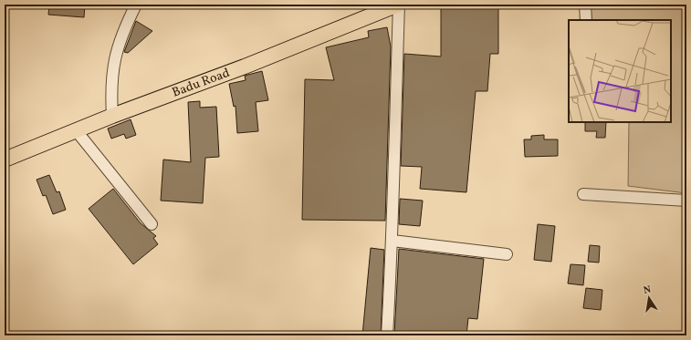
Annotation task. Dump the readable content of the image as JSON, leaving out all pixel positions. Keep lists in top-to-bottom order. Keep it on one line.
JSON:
{"streets":{"main road":["Badu Road"]},"north":"top"}
